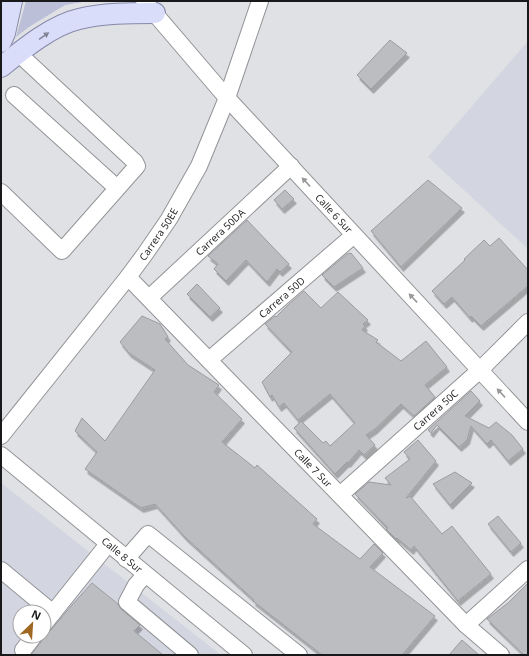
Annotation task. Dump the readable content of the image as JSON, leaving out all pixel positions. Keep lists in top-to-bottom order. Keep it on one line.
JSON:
{"streets":{"street":["Calle 6 Sur","Carrera 50DA","Carrera 50EE","Carrera 50D","Carrera 50C","Calle 7 Sur","Calle 8 Sur"]},"crossings":[["Calle 6 Sur","Carrera 50DA"],["Calle 6 Sur","Carrera 50EE"],["Calle 6 Sur","Carrera 50D"],["Calle 6 Sur","Carrera 50C"],["Carrera 50DA","Calle 7 Sur"],["Carrera 50EE","Calle 7 Sur"],["Carrera 50D","Calle 7 Sur"],["Carrera 50C","Calle 7 Sur"]],"one_way":["Calle 6 Sur"],"north":"top right"}
